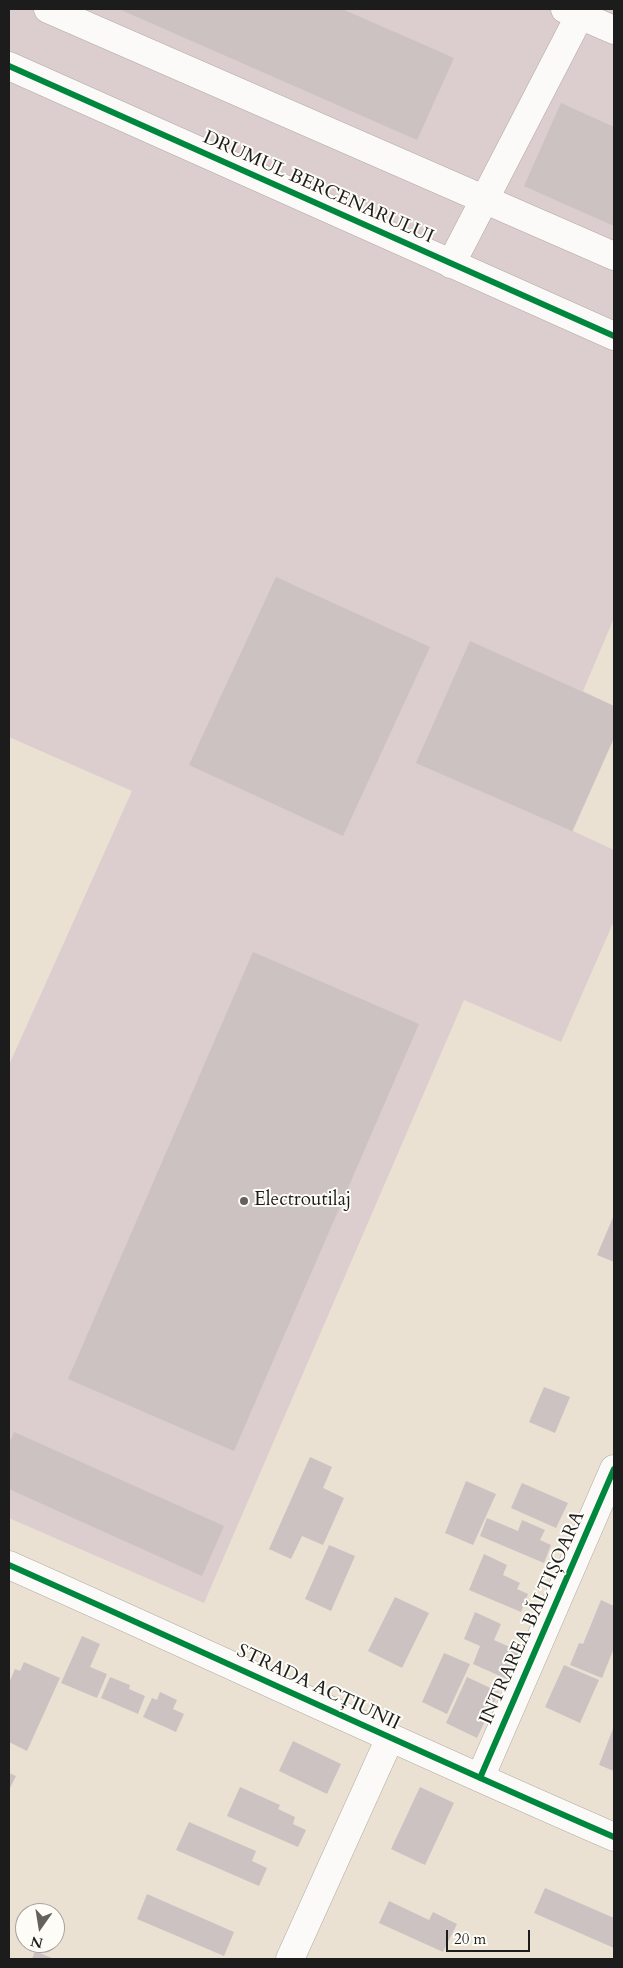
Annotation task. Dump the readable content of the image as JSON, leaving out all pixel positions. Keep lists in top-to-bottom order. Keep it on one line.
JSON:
{"streets":{"street":["DRUMUL BERCENARULUI","INTRAREA BĂLTIȘOARA","STRADA ACȚIUNII"]},"crossings":[["INTRAREA BĂLTIȘOARA","STRADA ACȚIUNII"]],"places":["Electroutilaj"],"scale_bar":"20 m","north":"bottom"}
